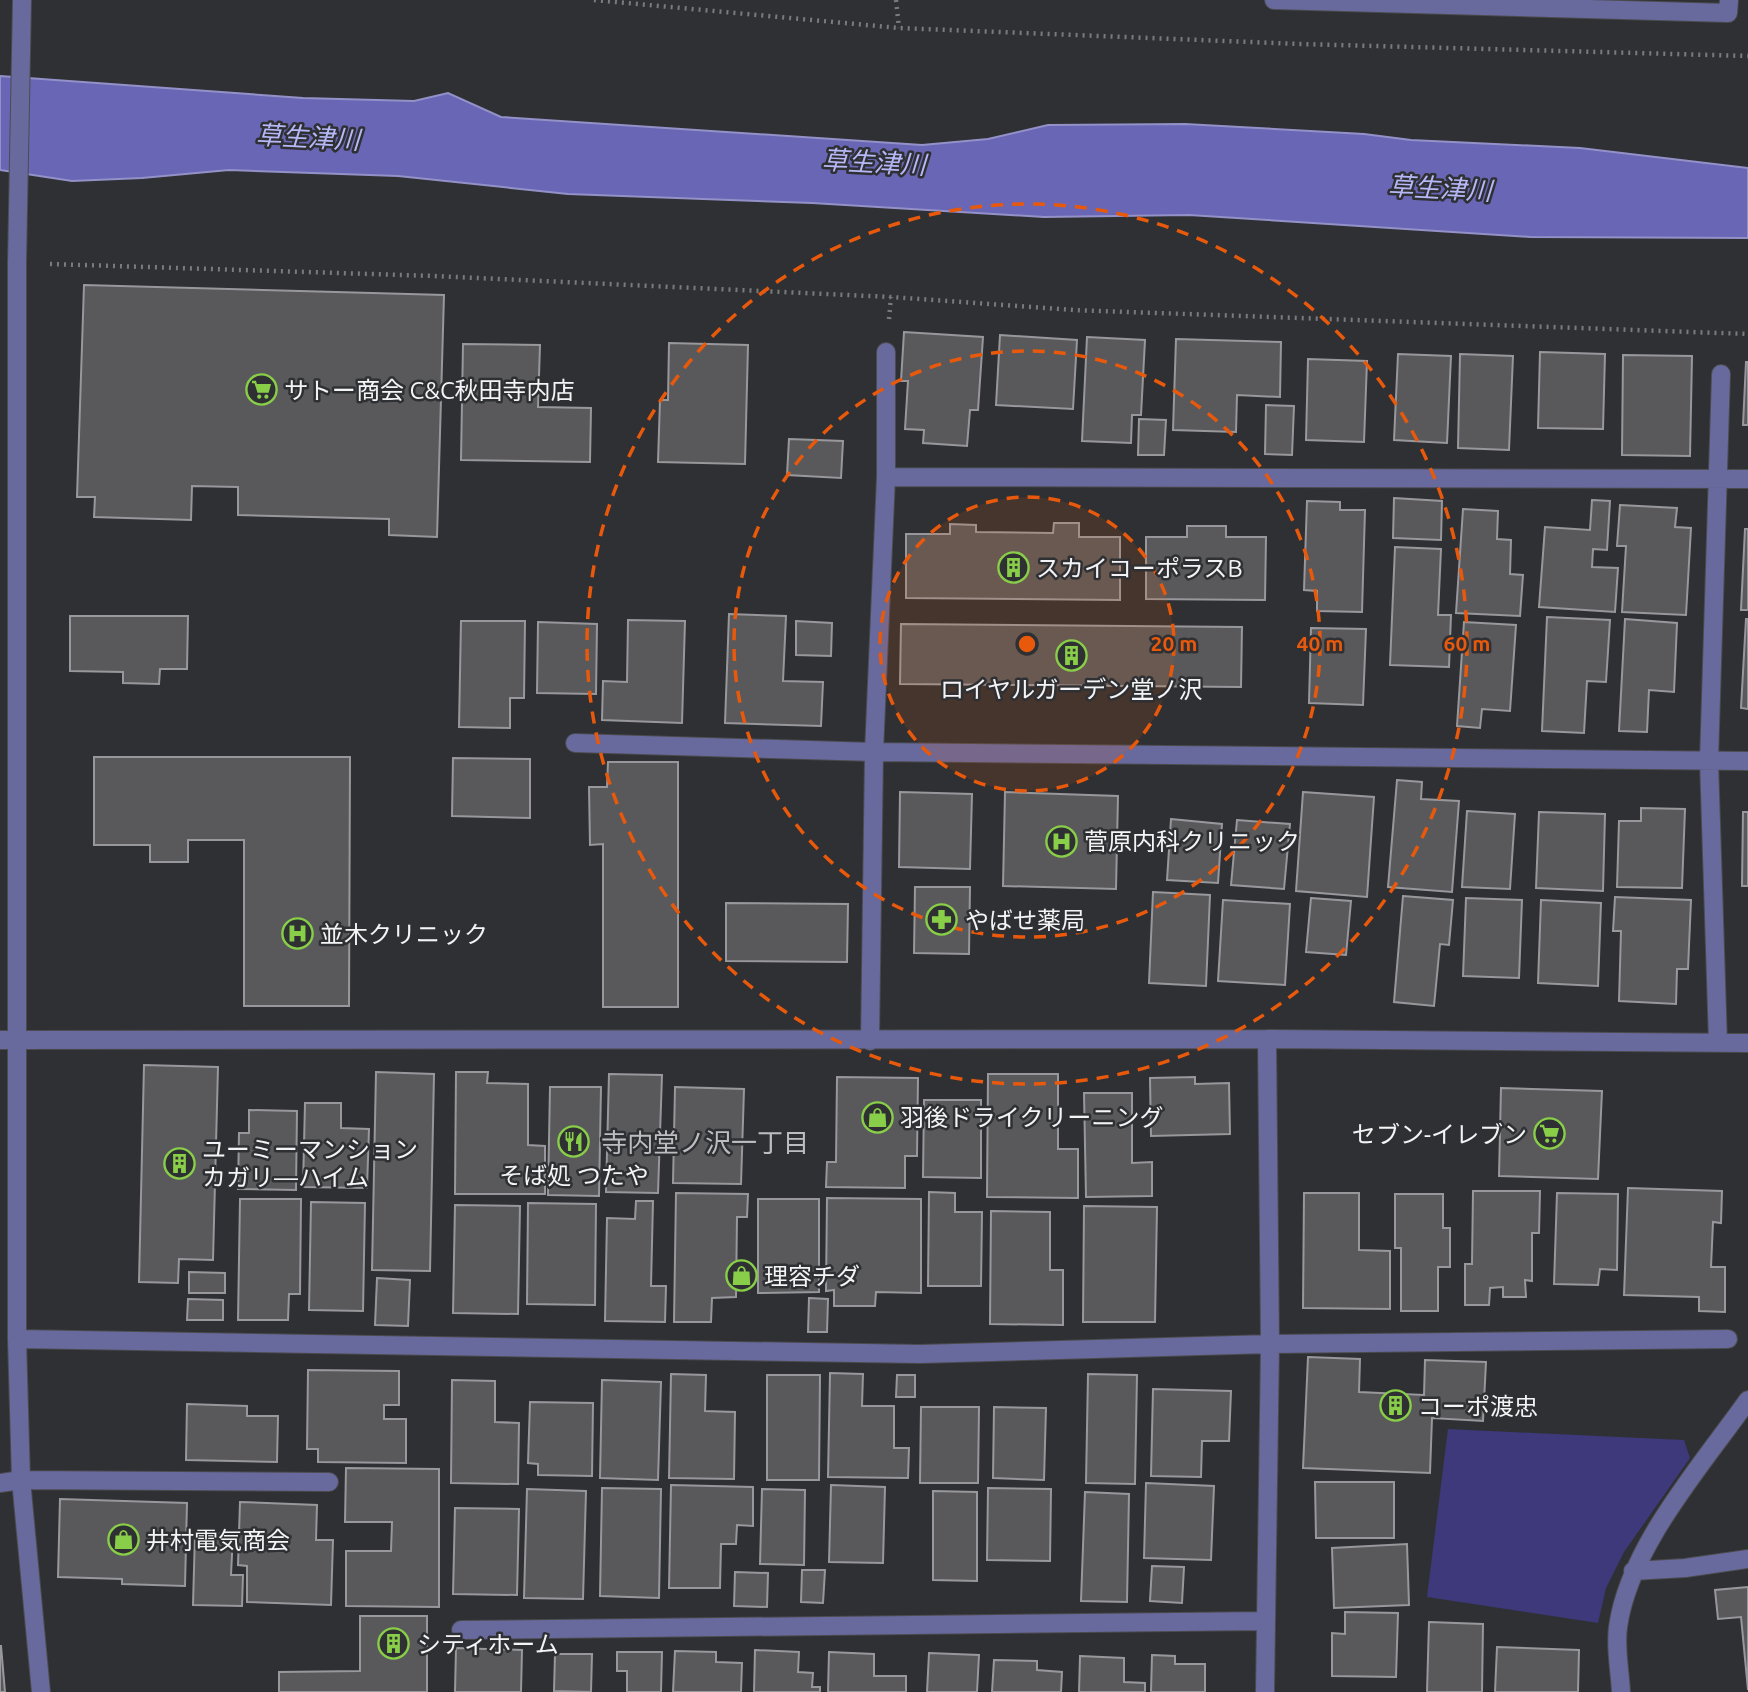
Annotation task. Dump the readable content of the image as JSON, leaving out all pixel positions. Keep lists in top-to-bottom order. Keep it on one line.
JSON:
{"districts":["寺内堂ノ沢一丁目"],"water":["草生津川"],"places":{"supermarket":["サトー商会 C&C秋田寺内店","セブン-イレブン"],"building":["スカイコーポラスB","ロイヤルガーデン堂ノ沢","ユーミーマンション カガリ―ハイム","コーポ渡忠","シティホーム"],"hospital":["菅原内科クリニック","並木クリニック"],"pharmacy":["やばせ薬局"],"shop":["羽後ドライクリーニング","理容チダ","井村電気商会"],"restaurant":["そば処 つたや"]},"rings":["20 m","40 m","60 m"]}
